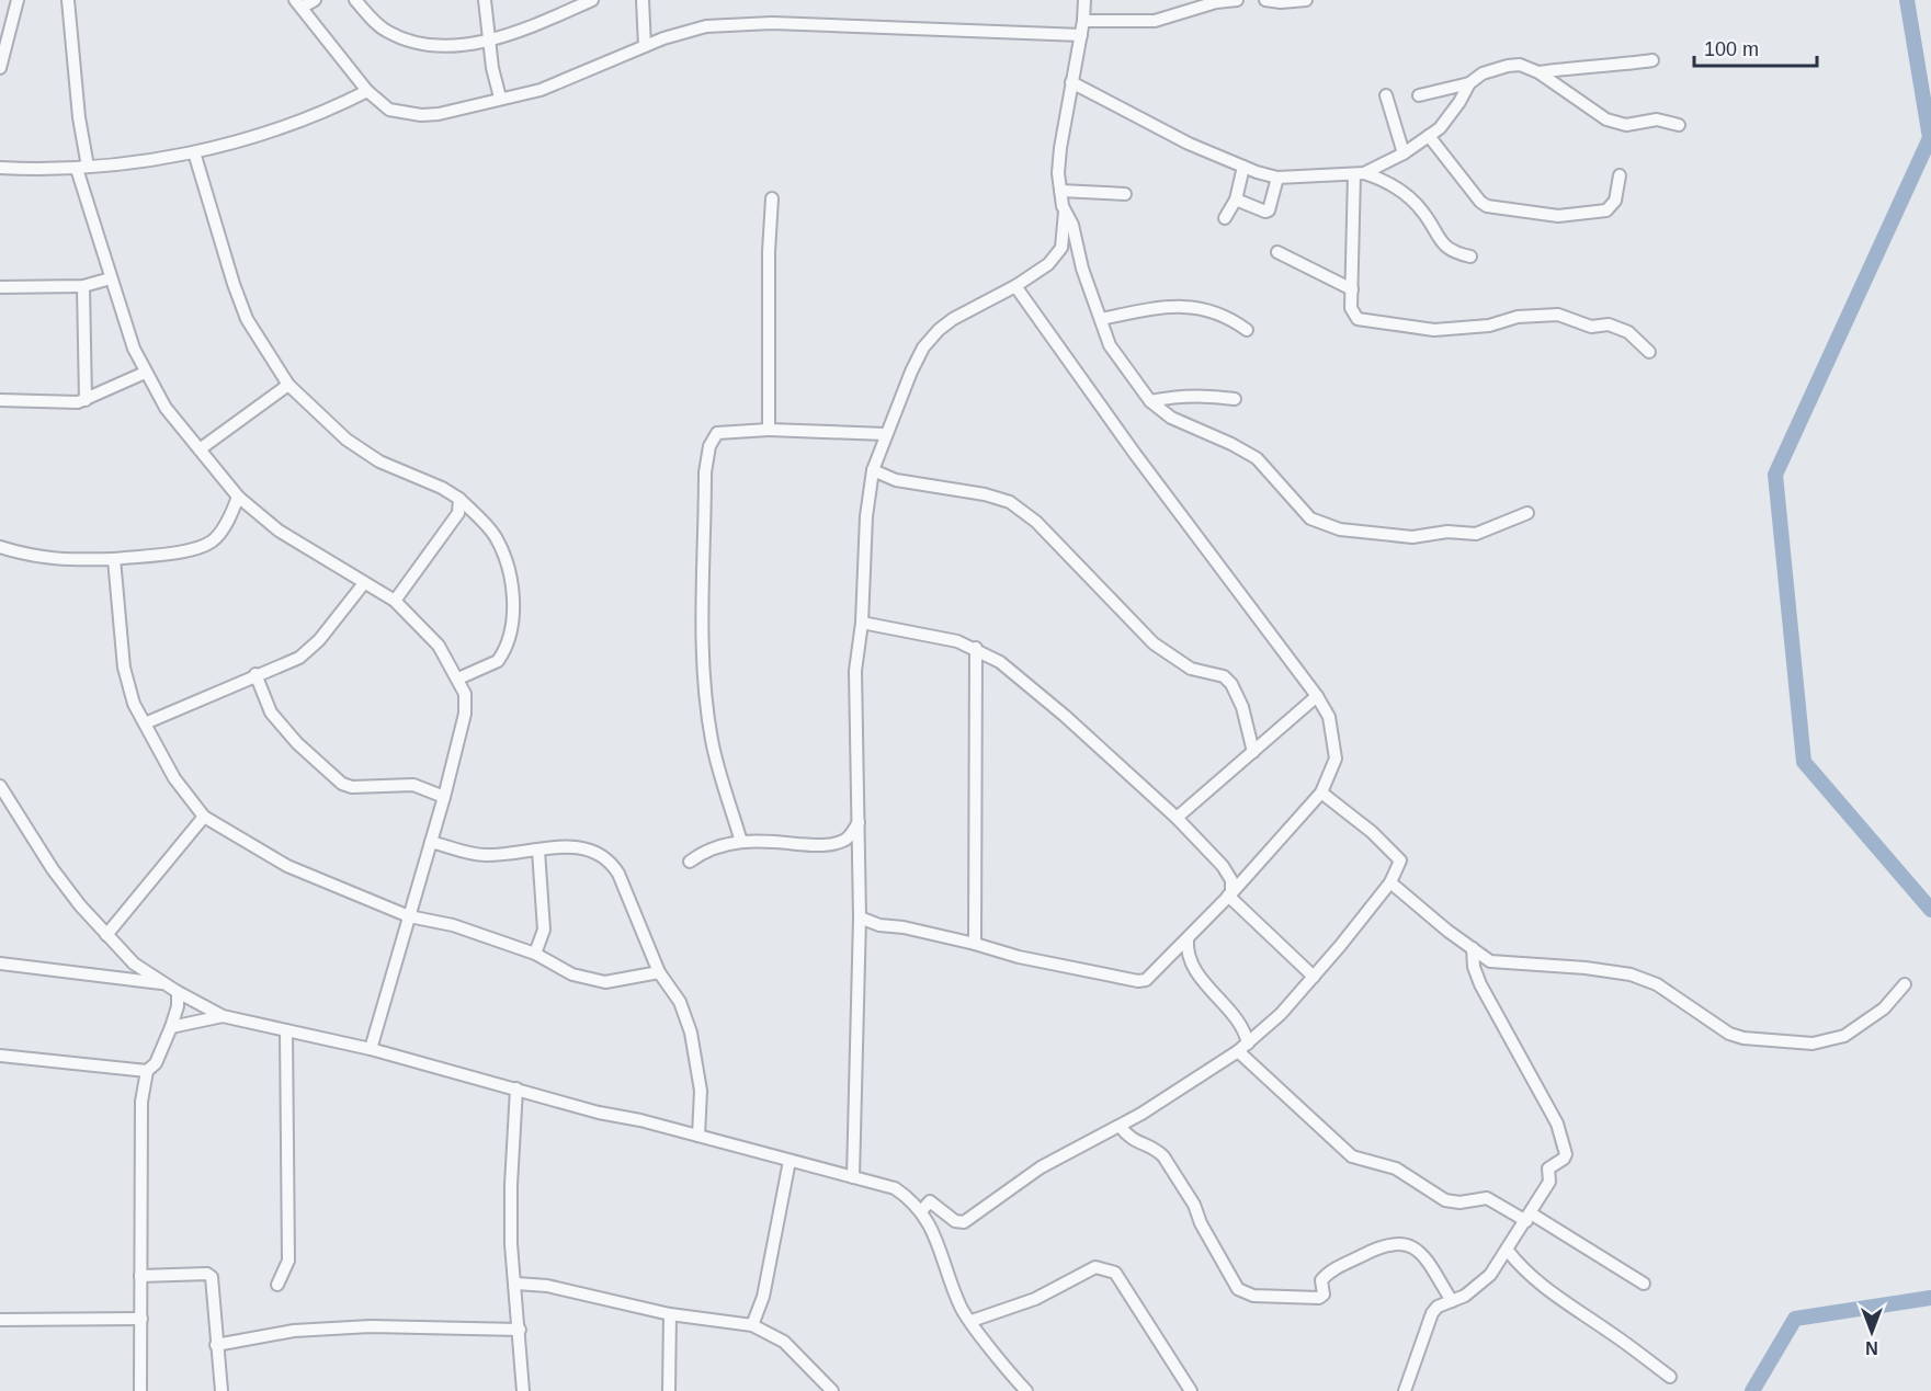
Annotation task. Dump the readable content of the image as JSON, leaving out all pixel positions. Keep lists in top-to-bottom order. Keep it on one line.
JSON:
{"scale_bar":"100 m","north":"bottom"}
